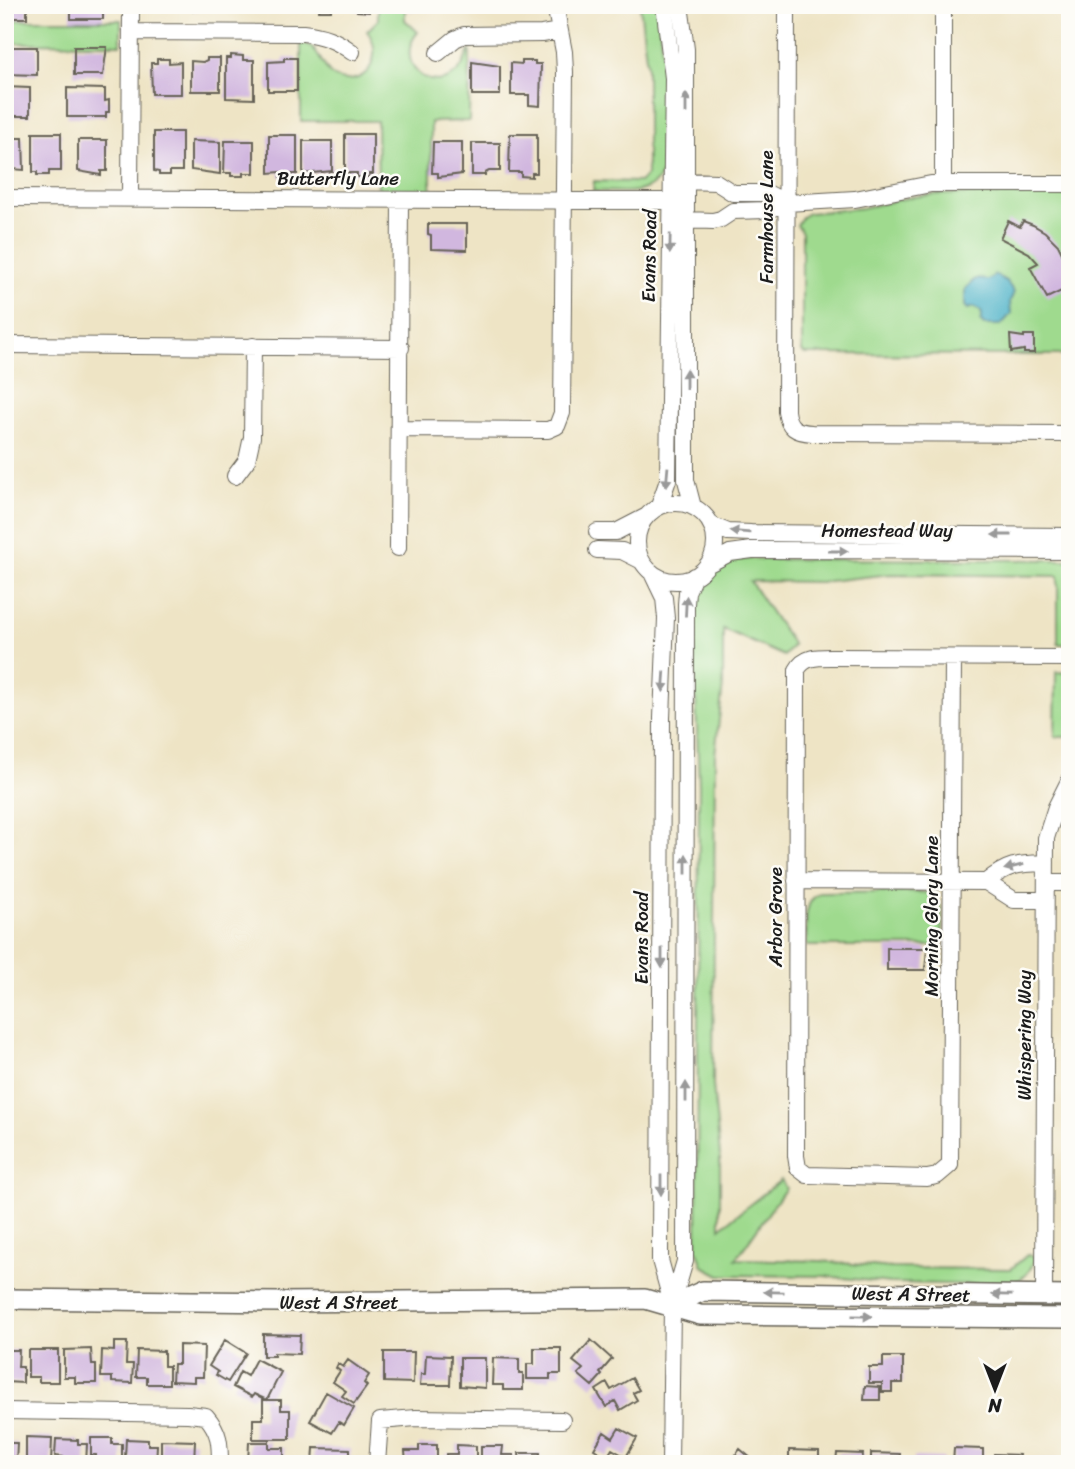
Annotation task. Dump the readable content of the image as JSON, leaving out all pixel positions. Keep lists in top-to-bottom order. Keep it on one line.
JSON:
{"streets":{"main road":["West A Street"],"street":["Butterfly Lane","Farmhouse Lane","Evans Road","Homestead Way","Morning Glory Lane","Arbor Grove","Whispering Way"]},"crossings":[["Butterfly Lane","Evans Road"],["Evans Road","Homestead Way"],["Evans Road","West A Street"],["Morning Glory Lane","Arbor Grove"],["Whispering Way","West A Street"]],"north":"bottom"}
